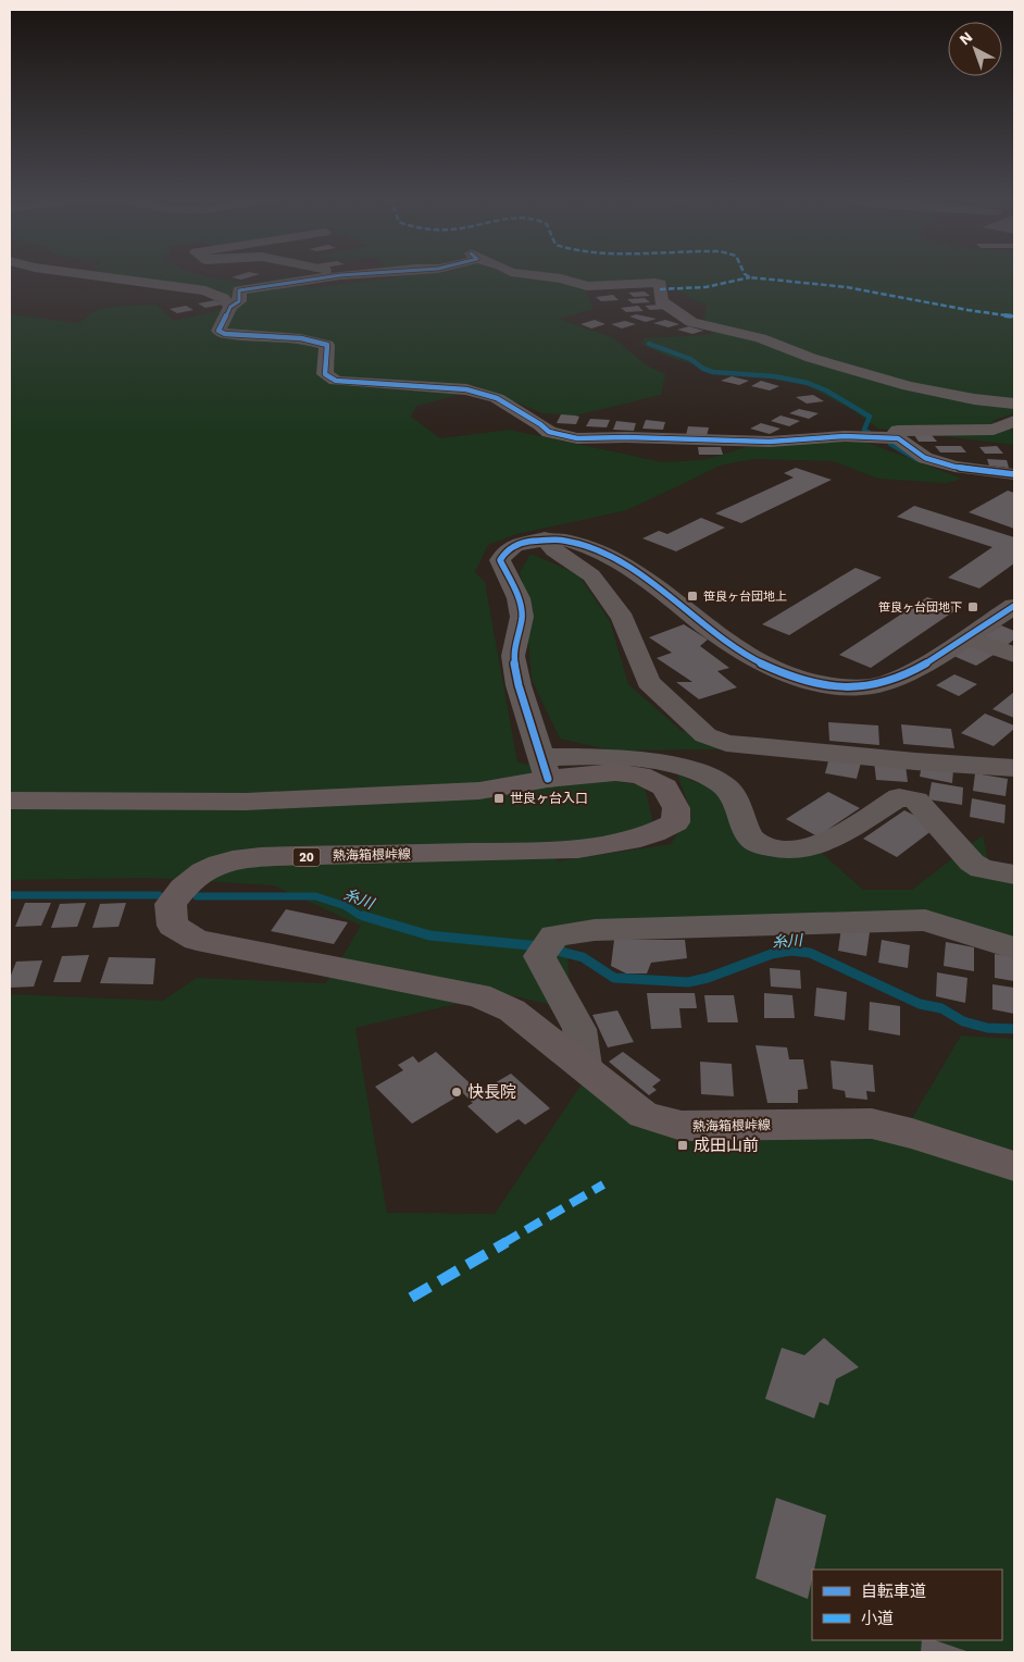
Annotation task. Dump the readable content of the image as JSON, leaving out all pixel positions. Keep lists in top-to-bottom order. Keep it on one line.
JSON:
{"streets":{"main road":["熱海箱根峠線","20"]},"water":["糸川"],"places":{"transit":["笹良ヶ台団地上","笹良ヶ台団地下","世良ヶ台入口","成田山前"],"other":["快長院"]},"legend":["自転車道","小道"],"north":"top left"}
